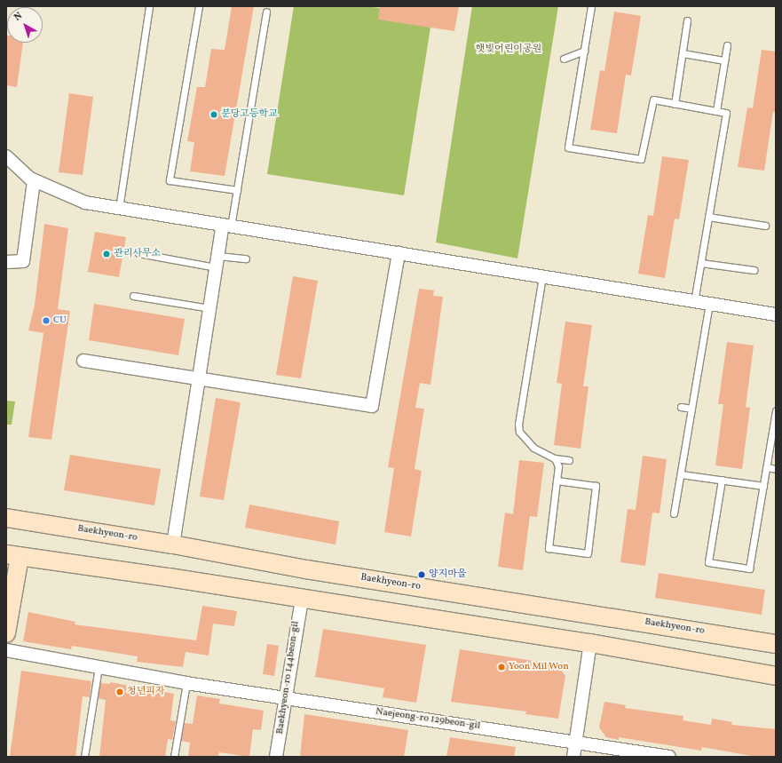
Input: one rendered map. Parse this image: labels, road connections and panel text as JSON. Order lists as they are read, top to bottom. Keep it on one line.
{"streets":{"main road":["Baekhyeon-ro"],"street":["Baekhyeon-ro 144beon-gil","Naejeong-ro 129beon-gil"]},"crossings":[["Baekhyeon-ro 144beon-gil","Naejeong-ro 129beon-gil"]],"parks":["햇빛어린이공원"],"places":["분당고등학교","관리사무소","CU","양지마을","Yoon Mil Won","청년피자"],"north":"top left"}
